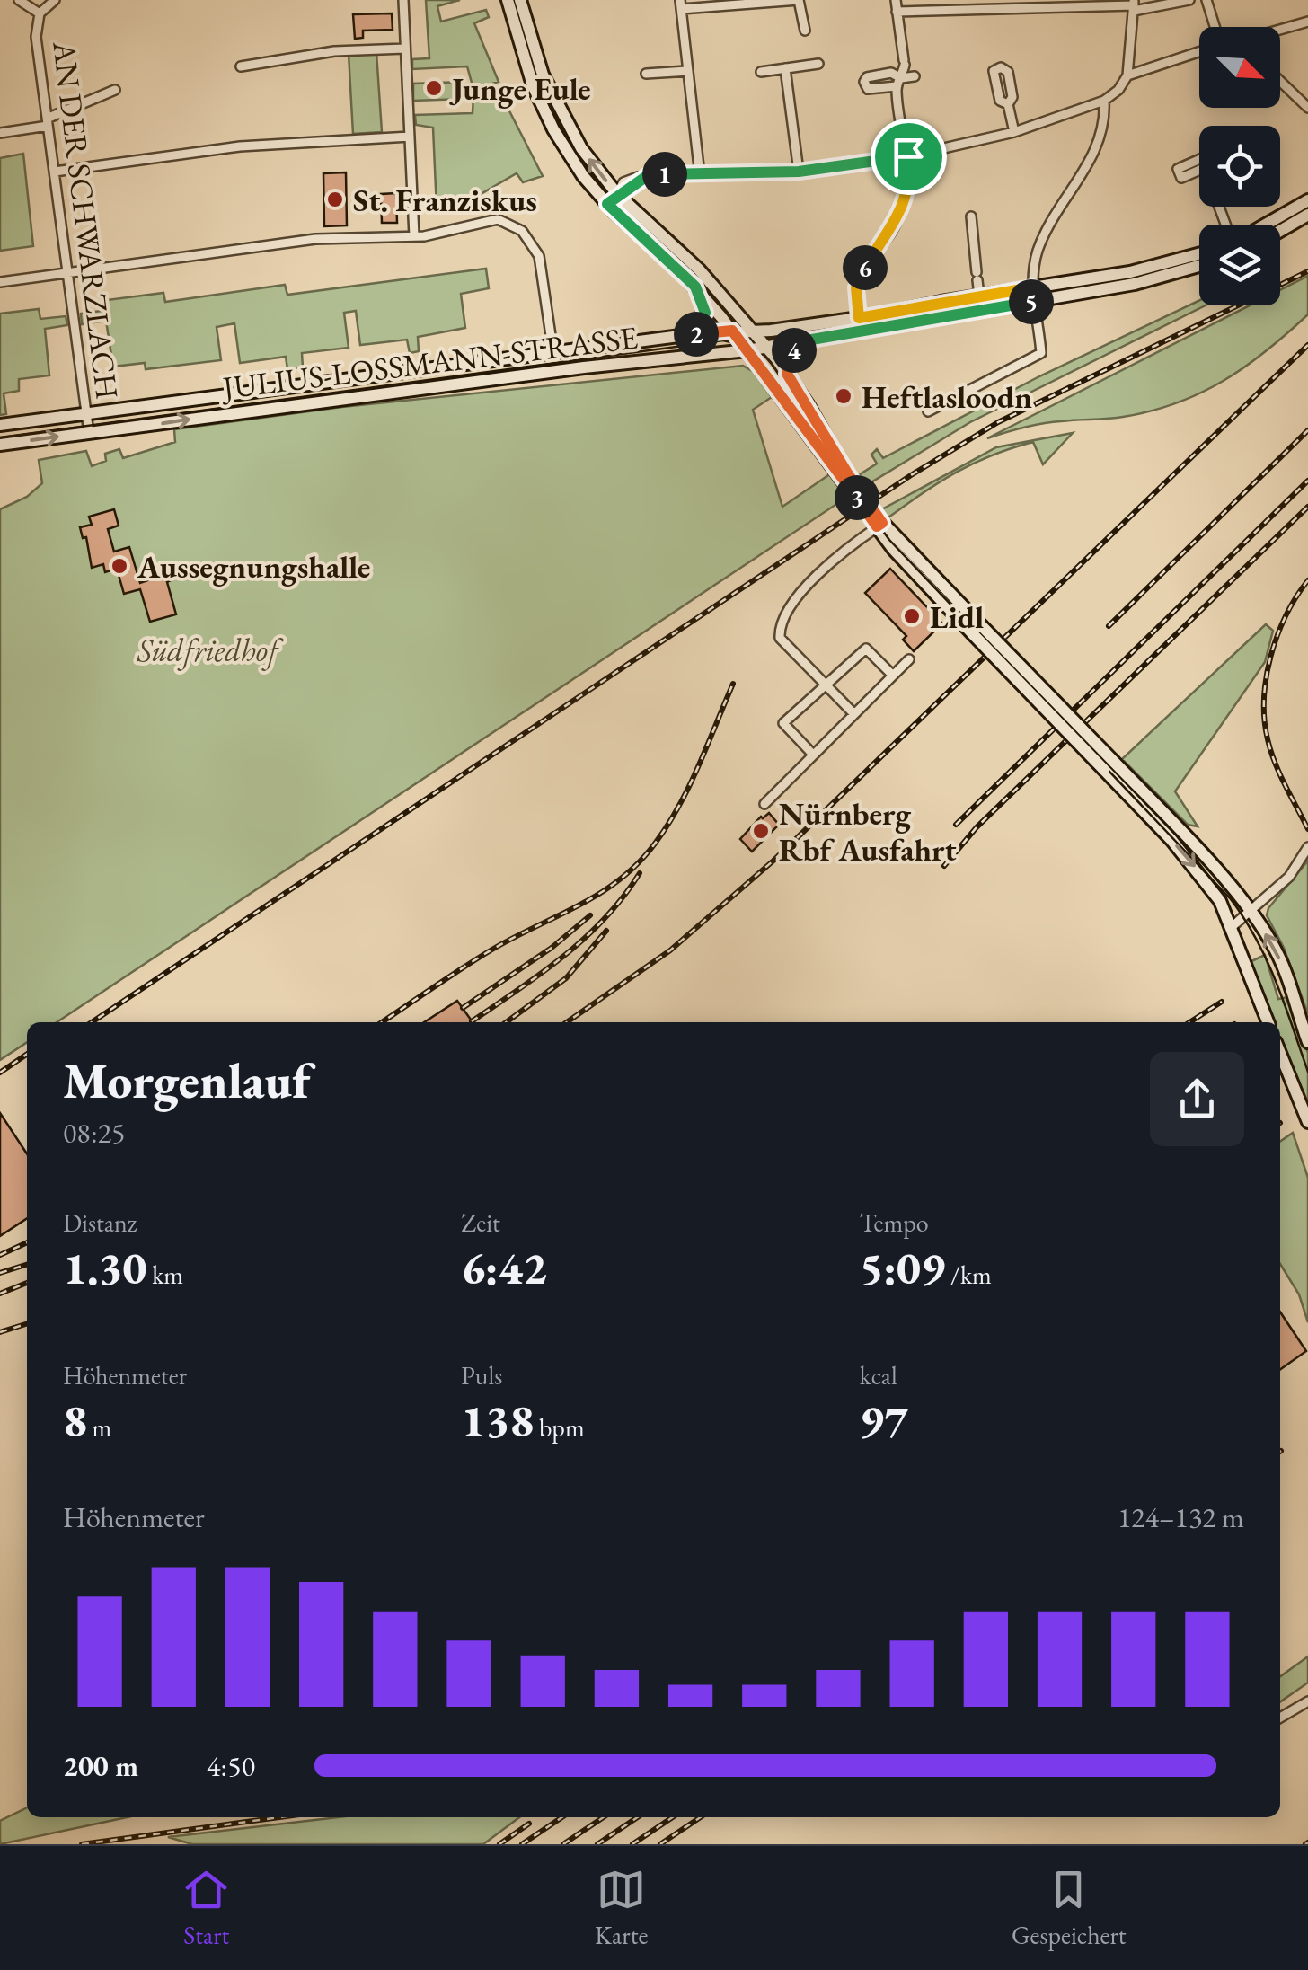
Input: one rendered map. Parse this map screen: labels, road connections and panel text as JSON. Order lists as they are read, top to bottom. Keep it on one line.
{"streets":{"main road":["JULIUS-LOSSMANN-STRASSE"],"street":["AN DER SCHWARZLACH"]},"crossings":[["AN DER SCHWARZLACH","JULIUS-LOSSMANN-STRASSE"]],"parks":["Südfriedhof"],"places":["Junge Eule","St. Franziskus","Heftlasloodn","Aussegnungshalle","Lidl","Nürnberg Rbf Ausfahrt"],"north":"bottom right","page":{"pins":["1","6","5","2","4","3"],"heading":["Morgenlauf","08:25"],"stats":[["Distanz","1.30 km"],["Zeit","6:42"],["Tempo","5:09 /km"],["Höhenmeter","8 m"],["Puls","138 bpm"],["kcal","97"]],"chart":["Höhenmeter","124–132 m"],"list":[{"name":"200 m","note":"4:50"}],"tabs":["Start","Karte","Gespeichert"]}}
